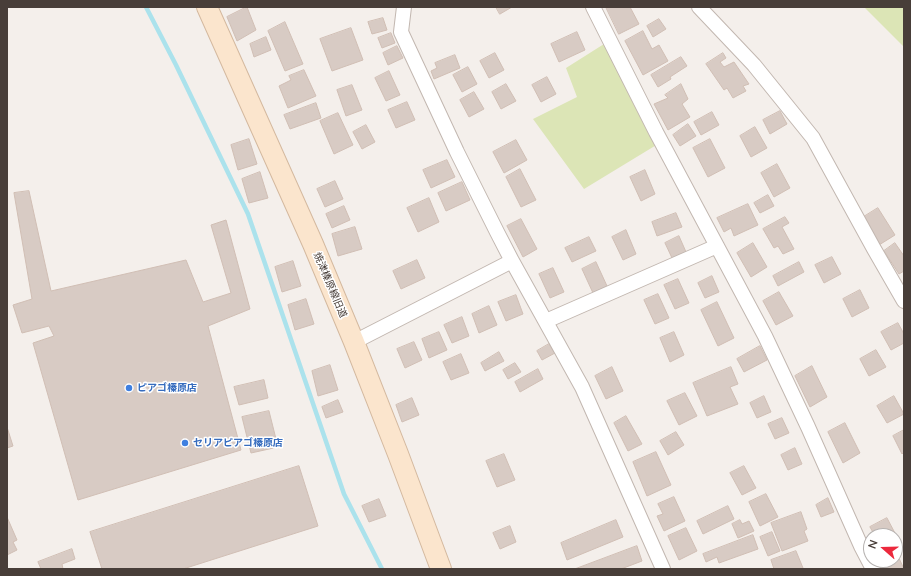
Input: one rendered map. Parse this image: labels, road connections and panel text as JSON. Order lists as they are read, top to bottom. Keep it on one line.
{"streets":{"street":["焼津榛原線旧道"]},"places":["ピアゴ榛原店","セリアピアゴ榛原店"],"north":"left"}
